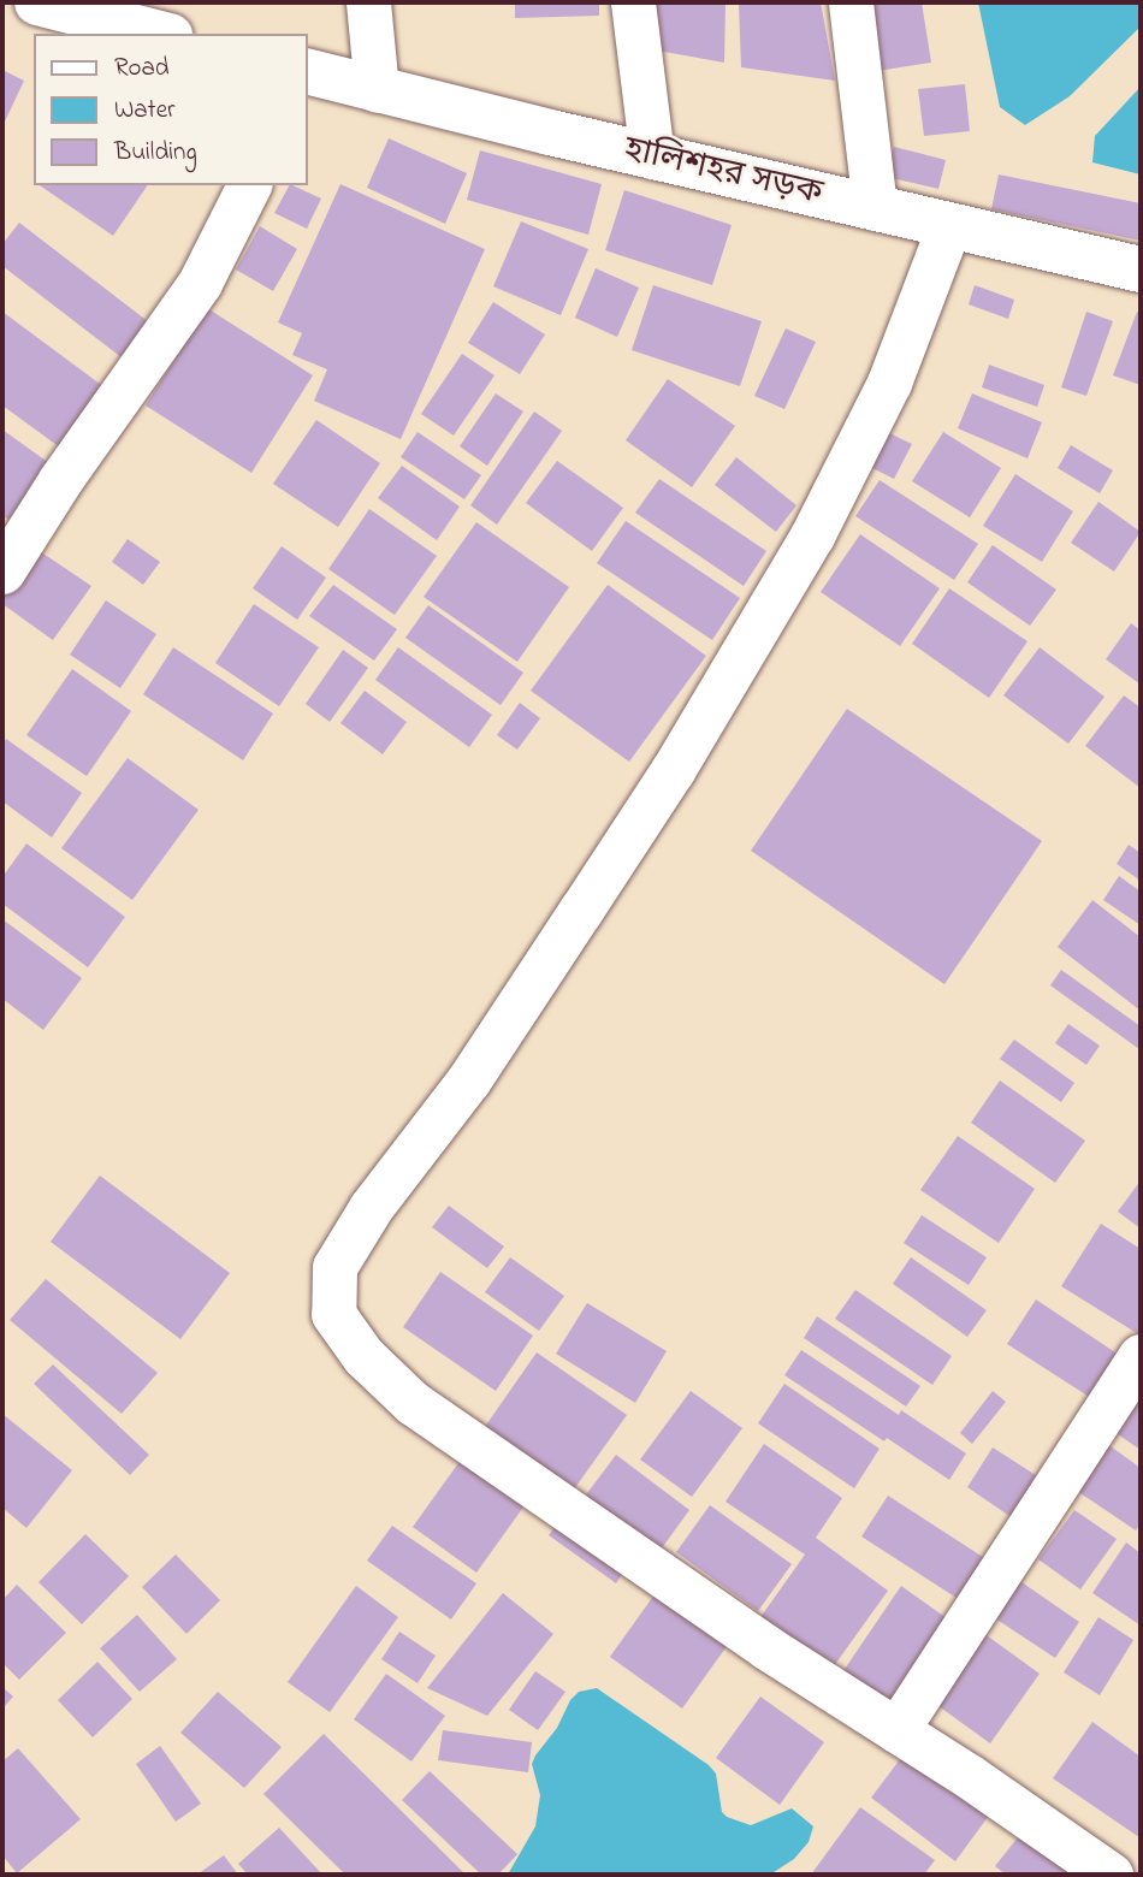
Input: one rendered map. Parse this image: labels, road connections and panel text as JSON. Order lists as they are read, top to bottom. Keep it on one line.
{"streets":{"street":["হালিশহর সড়ক"]},"legend":["Road","Water","Building"]}
